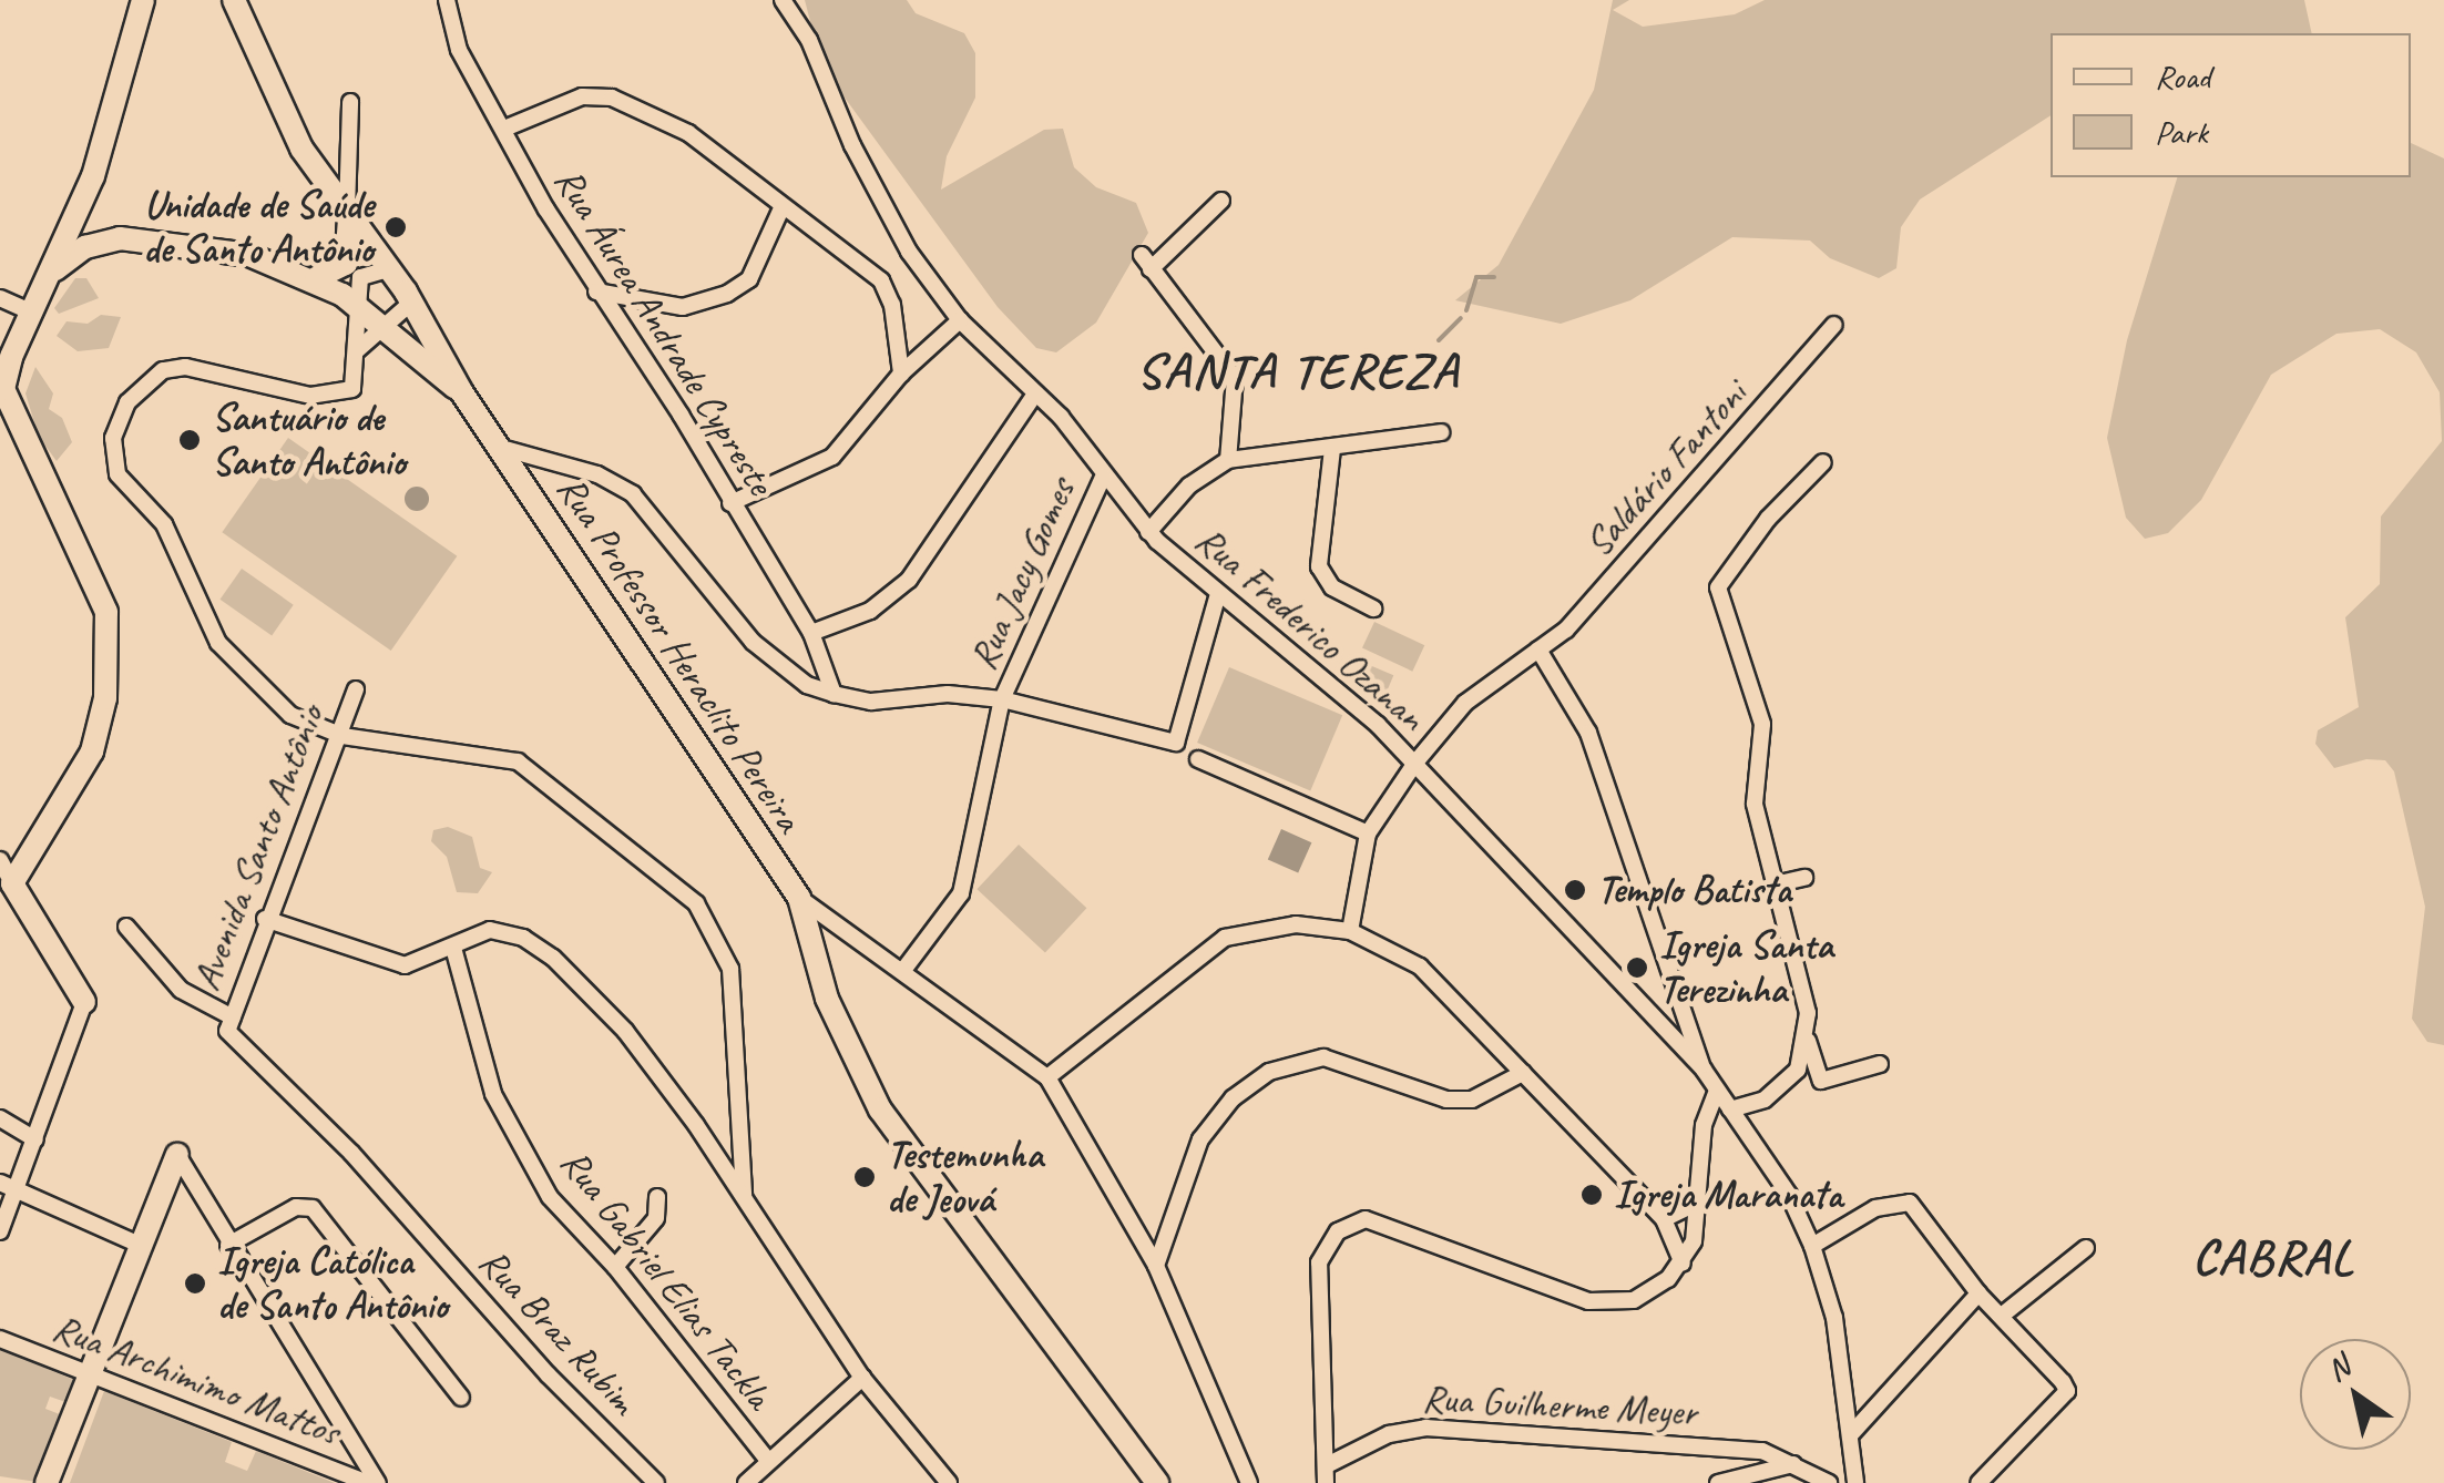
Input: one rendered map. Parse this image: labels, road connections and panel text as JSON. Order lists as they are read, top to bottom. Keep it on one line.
{"streets":{"main road":["Rua Professor Heraclito Pereira"],"street":["Rua Áurea Andrade Cypreste","Saldário Fantoni","Rua Jacy Gomes","Rua Frederico Ozanan","Avenida Santo Antônio","Rua Gabriel Elias Tackla","Rua Braz Rubim","Rua Archimimo Mattos","Rua Guilherme Meyer"]},"crossings":[["Rua Áurea Andrade Cypreste","Rua Jacy Gomes"],["Saldário Fantoni","Rua Frederico Ozanan"],["Rua Jacy Gomes","Rua Frederico Ozanan"],["Rua Jacy Gomes","Rua Professor Heraclito Pereira"],["Avenida Santo Antônio","Rua Braz Rubim"]],"districts":["SANTA TEREZA","CABRAL"],"places":["Unidade de Saúde de Santo Antônio","Santuário de Santo Antônio","Templo Batista","Igreja Santa Terezinha","Testemunha de Jeová","Igreja Maranata","Igreja Católica de Santo Antônio"],"legend":["Road","Park"],"north":"top left"}
